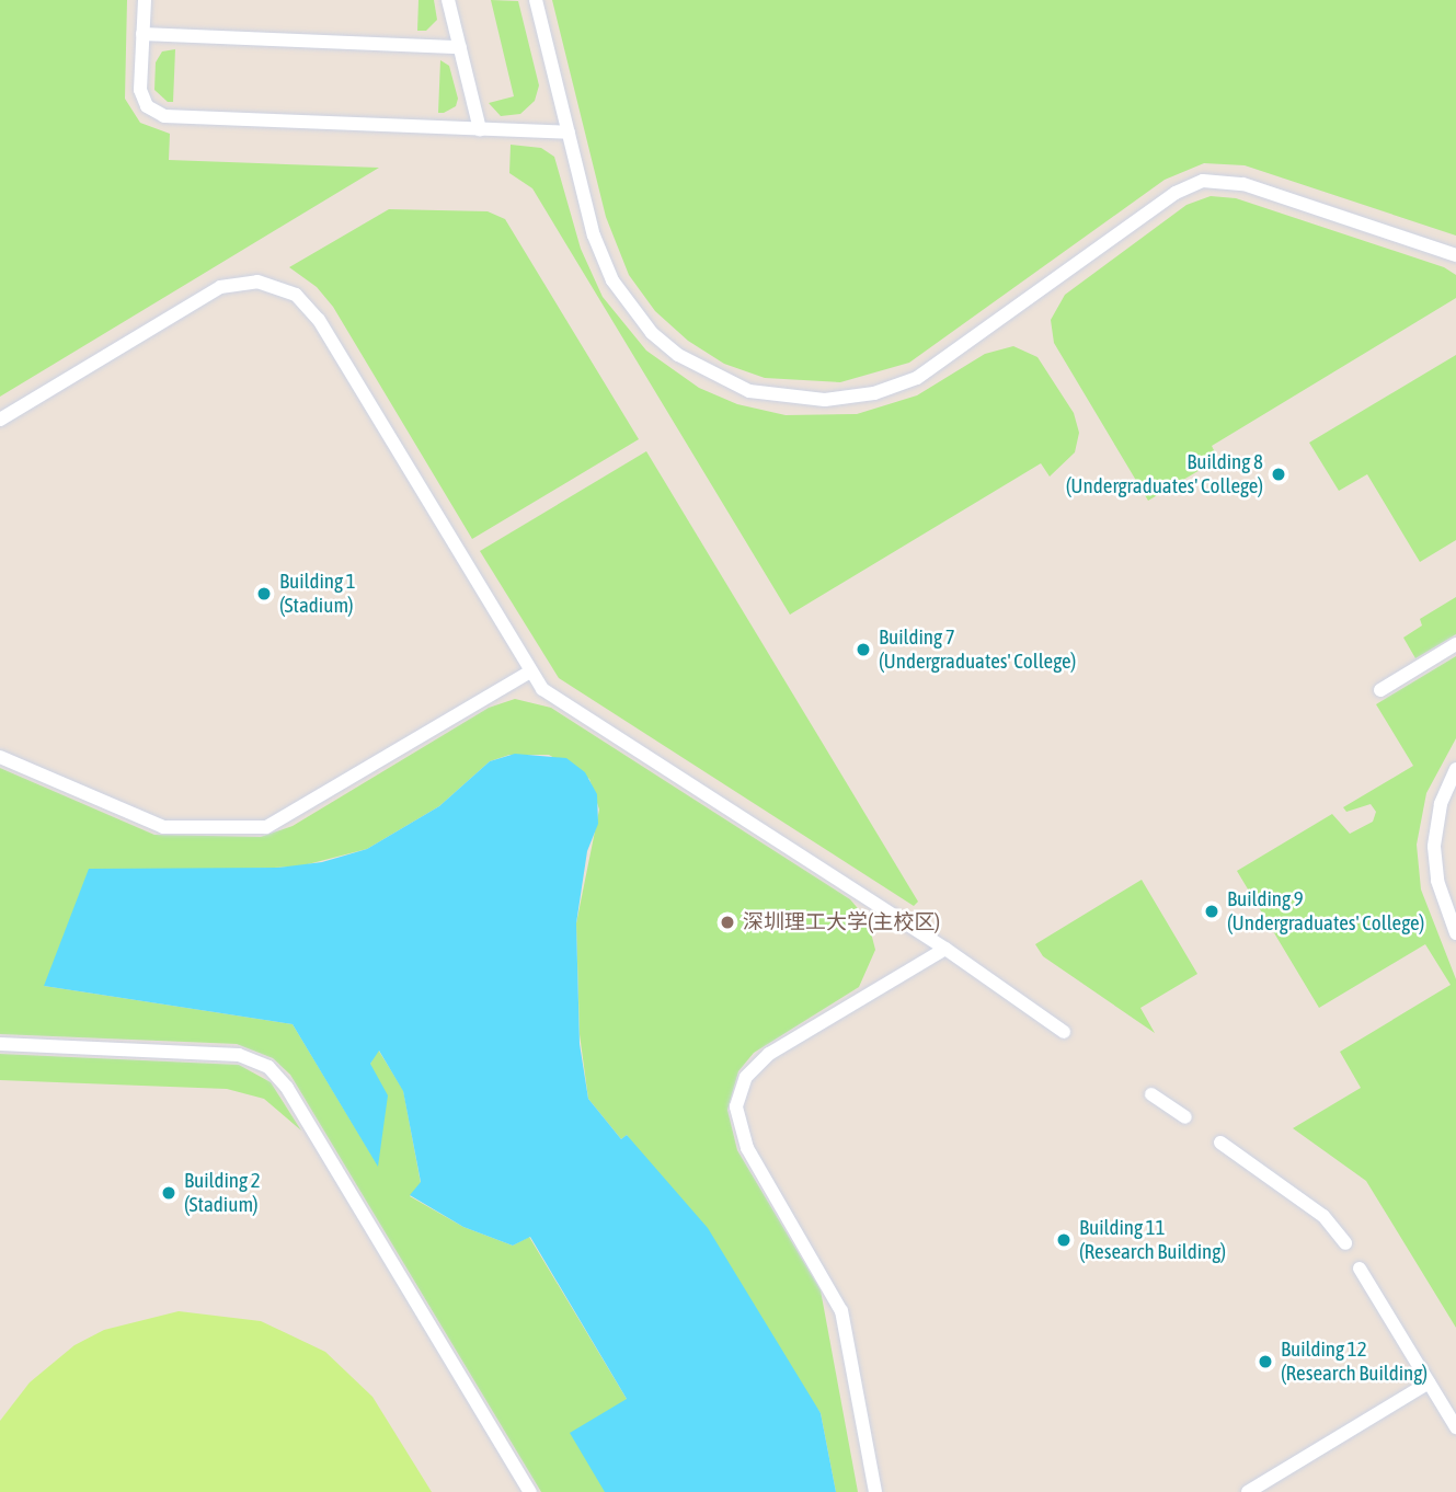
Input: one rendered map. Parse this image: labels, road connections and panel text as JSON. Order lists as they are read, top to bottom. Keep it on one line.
{"places":["Building 8 (Undergraduates' College)","Building 1 (Stadium)","Building 7 (Undergraduates' College)","Building 9 (Undergraduates' College)","深圳理工大学(主校区)","Building 2 (Stadium)","Building 11 (Research Building)","Building 12 (Research Building)"]}
